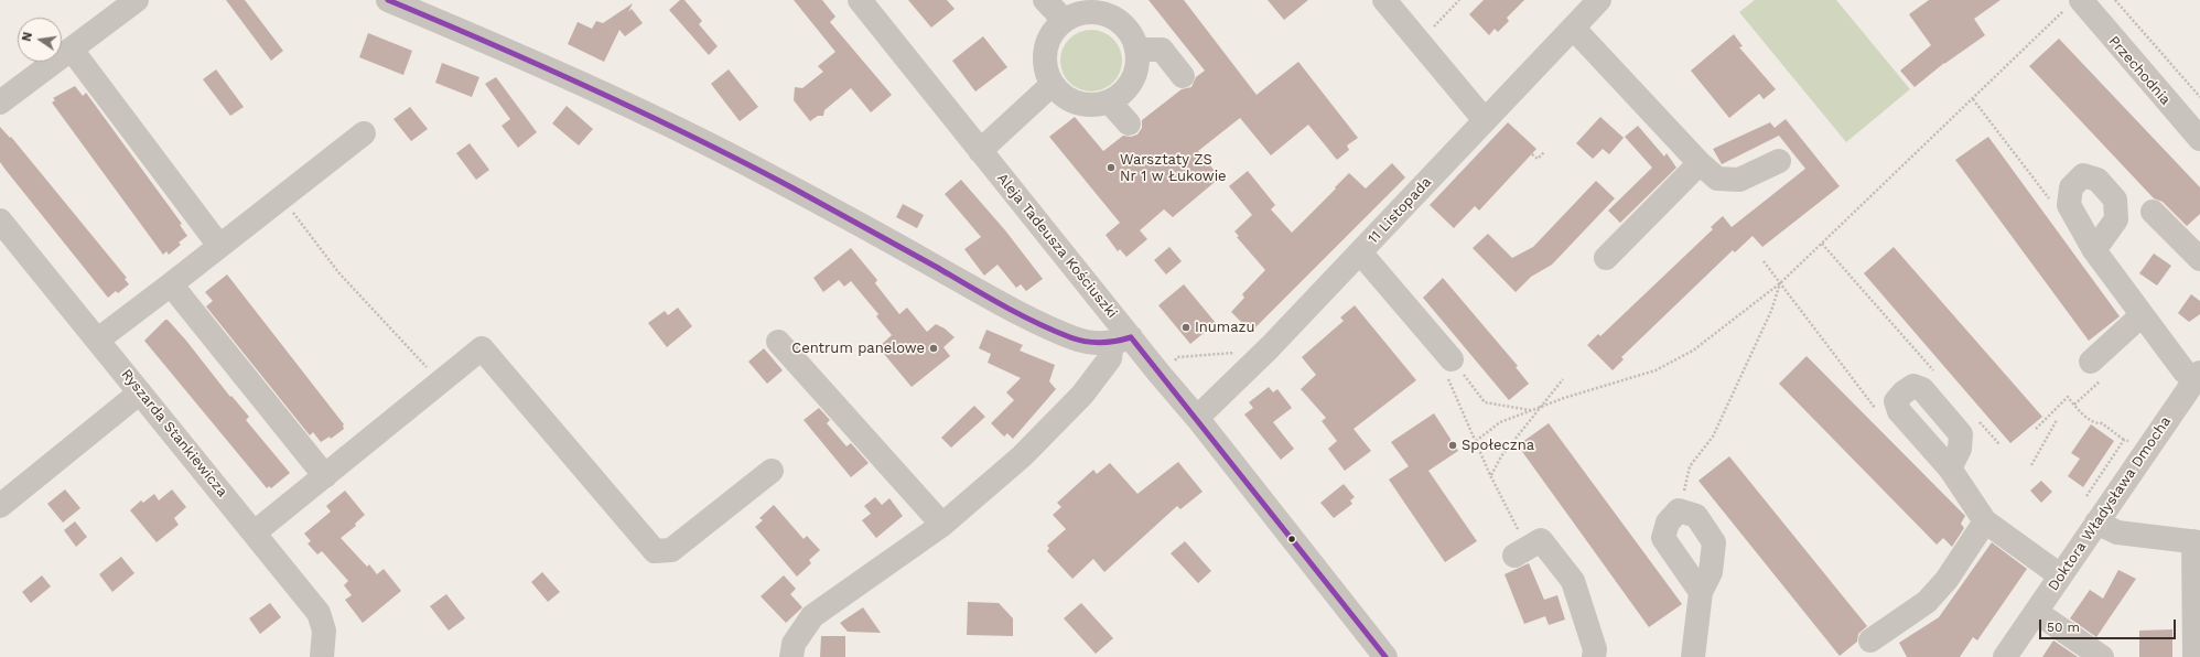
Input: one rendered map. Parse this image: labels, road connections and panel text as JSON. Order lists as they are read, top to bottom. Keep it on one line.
{"streets":{"street":["Przechodnia","11 Listopada","Aleja Tadeusza Kościuszki","Ryszarda Stankiewicza","Doktora Władysława Dmocha"]},"crossings":[["11 Listopada","Aleja Tadeusza Kościuszki"]],"places":["Warsztaty ZS Nr 1 w Łukowie","Inumazu","Centrum panelowe","Społeczna"],"scale_bar":"50 m","north":"left"}
